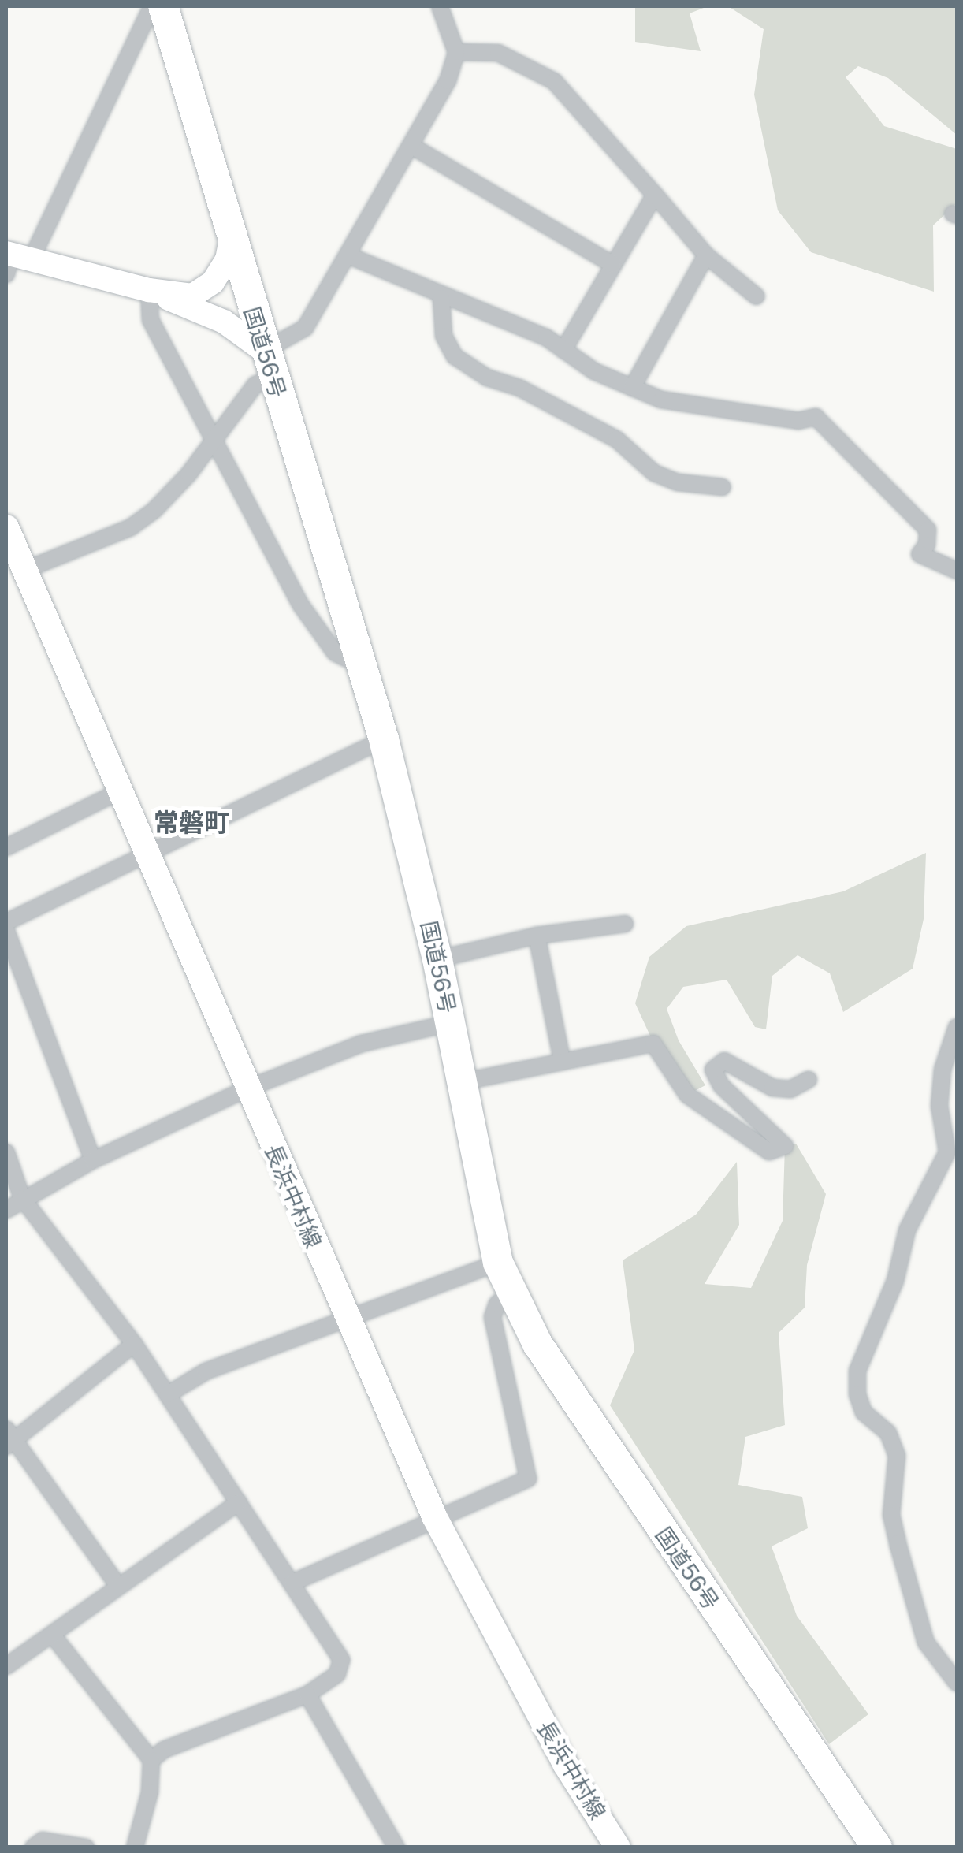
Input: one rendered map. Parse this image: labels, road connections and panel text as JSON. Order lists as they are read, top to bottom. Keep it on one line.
{"streets":{"highway":["国道56号"],"main road":["長浜中村線"]},"districts":["常磐町"]}
